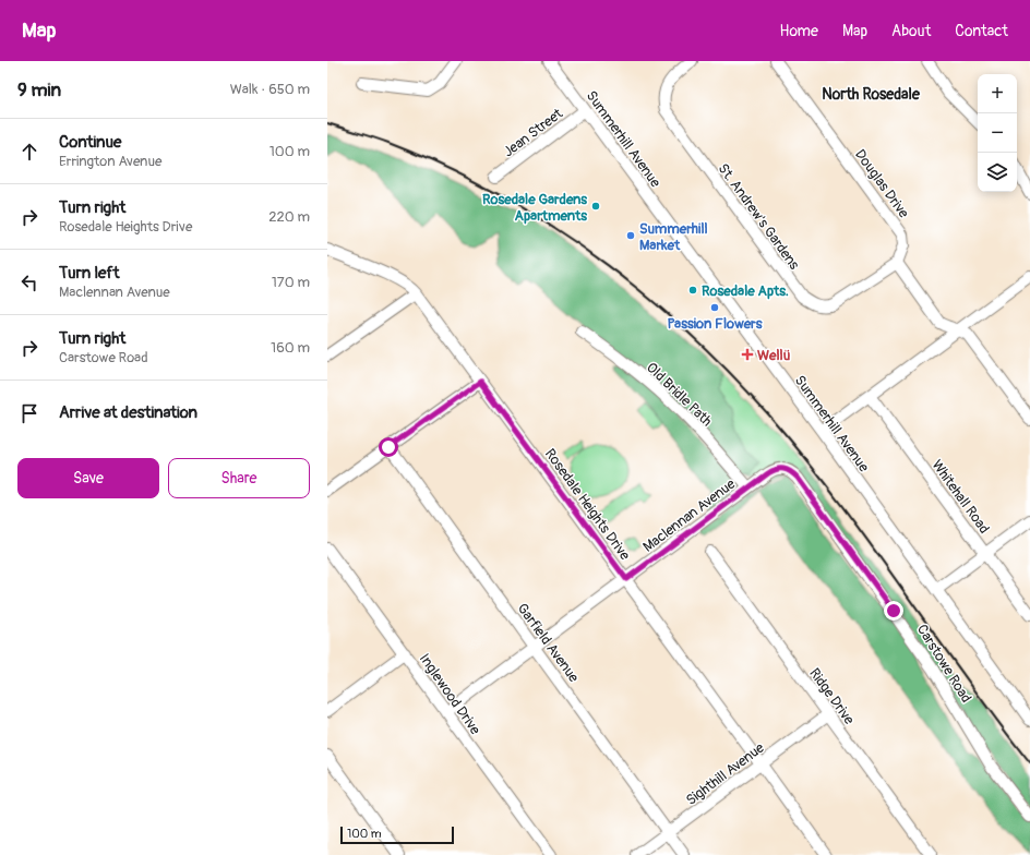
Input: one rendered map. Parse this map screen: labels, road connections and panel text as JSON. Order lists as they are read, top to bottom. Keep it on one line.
{"streets":{"street":["Jean Street","Summerhill Avenue","Douglas Drive","St. Andrew's Gardens","Old Bridle Path","Whitehall Road","Rosedale Heights Drive","Maclennan Avenue","Garfield Avenue","Carstowe Road","Inglewood Drive","Ridge Drive","Sighthill Avenue"]},"crossings":[["Jean Street","Summerhill Avenue"],["Douglas Drive","St. Andrew's Gardens"],["Old Bridle Path","Maclennan Avenue"],["Rosedale Heights Drive","Maclennan Avenue"],["Rosedale Heights Drive","Sighthill Avenue"],["Maclennan Avenue","Garfield Avenue"],["Maclennan Avenue","Carstowe Road"],["Maclennan Avenue","Inglewood Drive"],["Garfield Avenue","Sighthill Avenue"],["Ridge Drive","Sighthill Avenue"]],"districts":["North Rosedale"],"places":{"other":["Rosedale Gardens Apartments","Summerhill Market","Rosedale Apts.","Passion Flowers"],"health":["Wellü"]},"scale_bar":"100 m","page":{"header":"Map","nav":["Home","Map","About","Contact"],"heading":["9 min","Walk · 650 m"],"map_buttons":["+","−"],"list":[["Continue","Errington Avenue","100 m"],["Turn right","Rosedale Heights Drive","220 m"],["Turn left","Maclennan Avenue","170 m"],["Turn right","Carstowe Road","160 m"],"Arrive at destination"],"buttons":["Save","Share"],"scale":"100 m"}}
